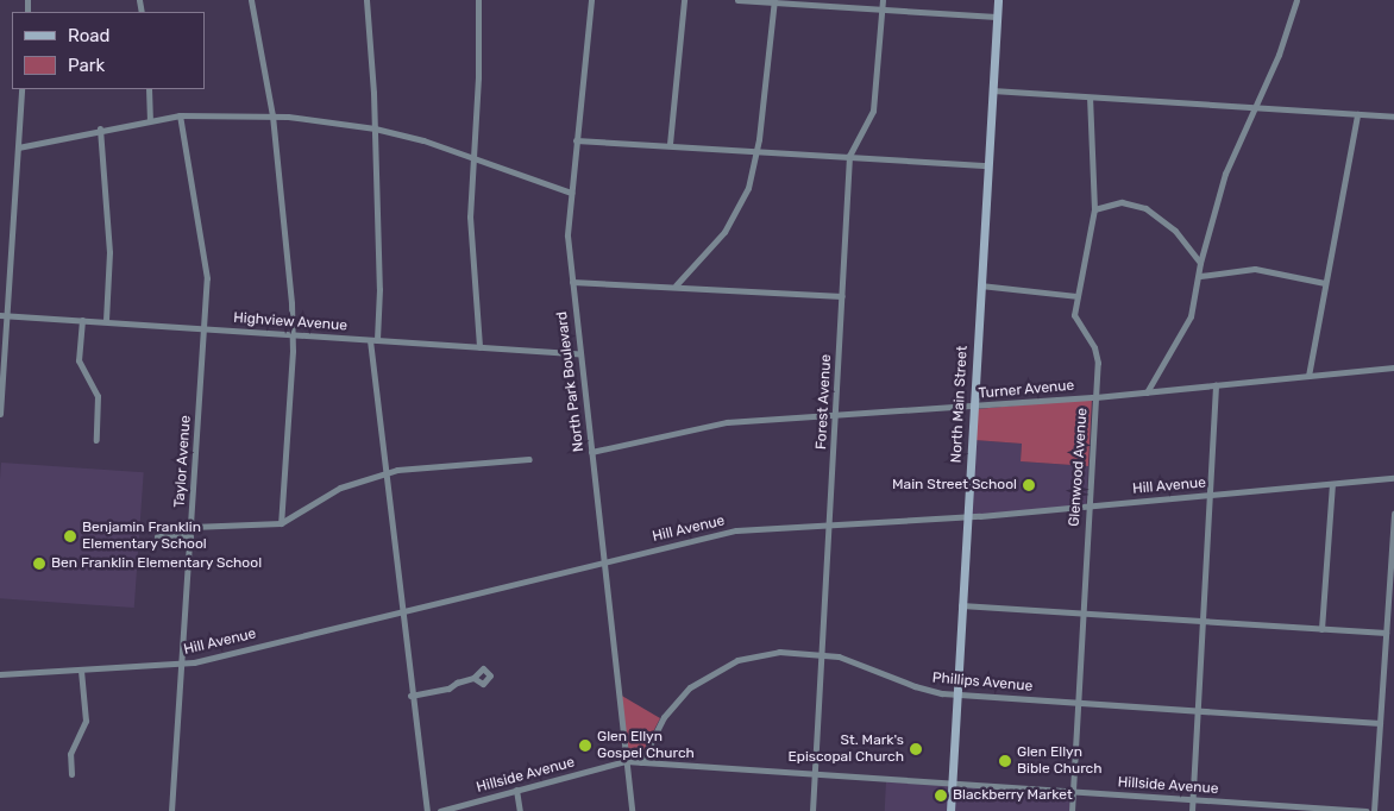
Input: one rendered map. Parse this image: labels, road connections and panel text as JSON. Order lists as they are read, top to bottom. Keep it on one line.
{"streets":{"street":["Highview Avenue","North Park Boulevard","Turner Avenue","Forest Avenue","North Main Street","Taylor Avenue","Glenwood Avenue","Hill Avenue","Phillips Avenue","Hillside Avenue"]},"crossings":[["Highview Avenue","North Park Boulevard"],["Highview Avenue","Taylor Avenue"],["North Park Boulevard","Turner Avenue"],["North Park Boulevard","Hill Avenue"],["North Park Boulevard","Hillside Avenue"],["Turner Avenue","Forest Avenue"],["Turner Avenue","North Main Street"],["Turner Avenue","Glenwood Avenue"],["Forest Avenue","Hill Avenue"],["Forest Avenue","Phillips Avenue"],["Forest Avenue","Hillside Avenue"],["North Main Street","Hill Avenue"],["North Main Street","Phillips Avenue"],["North Main Street","Hillside Avenue"],["Taylor Avenue","Hill Avenue"],["Glenwood Avenue","Hill Avenue"],["Glenwood Avenue","Phillips Avenue"],["Glenwood Avenue","Hillside Avenue"],["Phillips Avenue","Hillside Avenue"]],"places":["Main Street School","Benjamin Franklin Elementary School","Ben Franklin Elementary School","Glen Ellyn Gospel Church","St. Mark's Episcopal Church","Glen Ellyn Bible Church","Blackberry Market"],"legend":["Road","Park"]}
